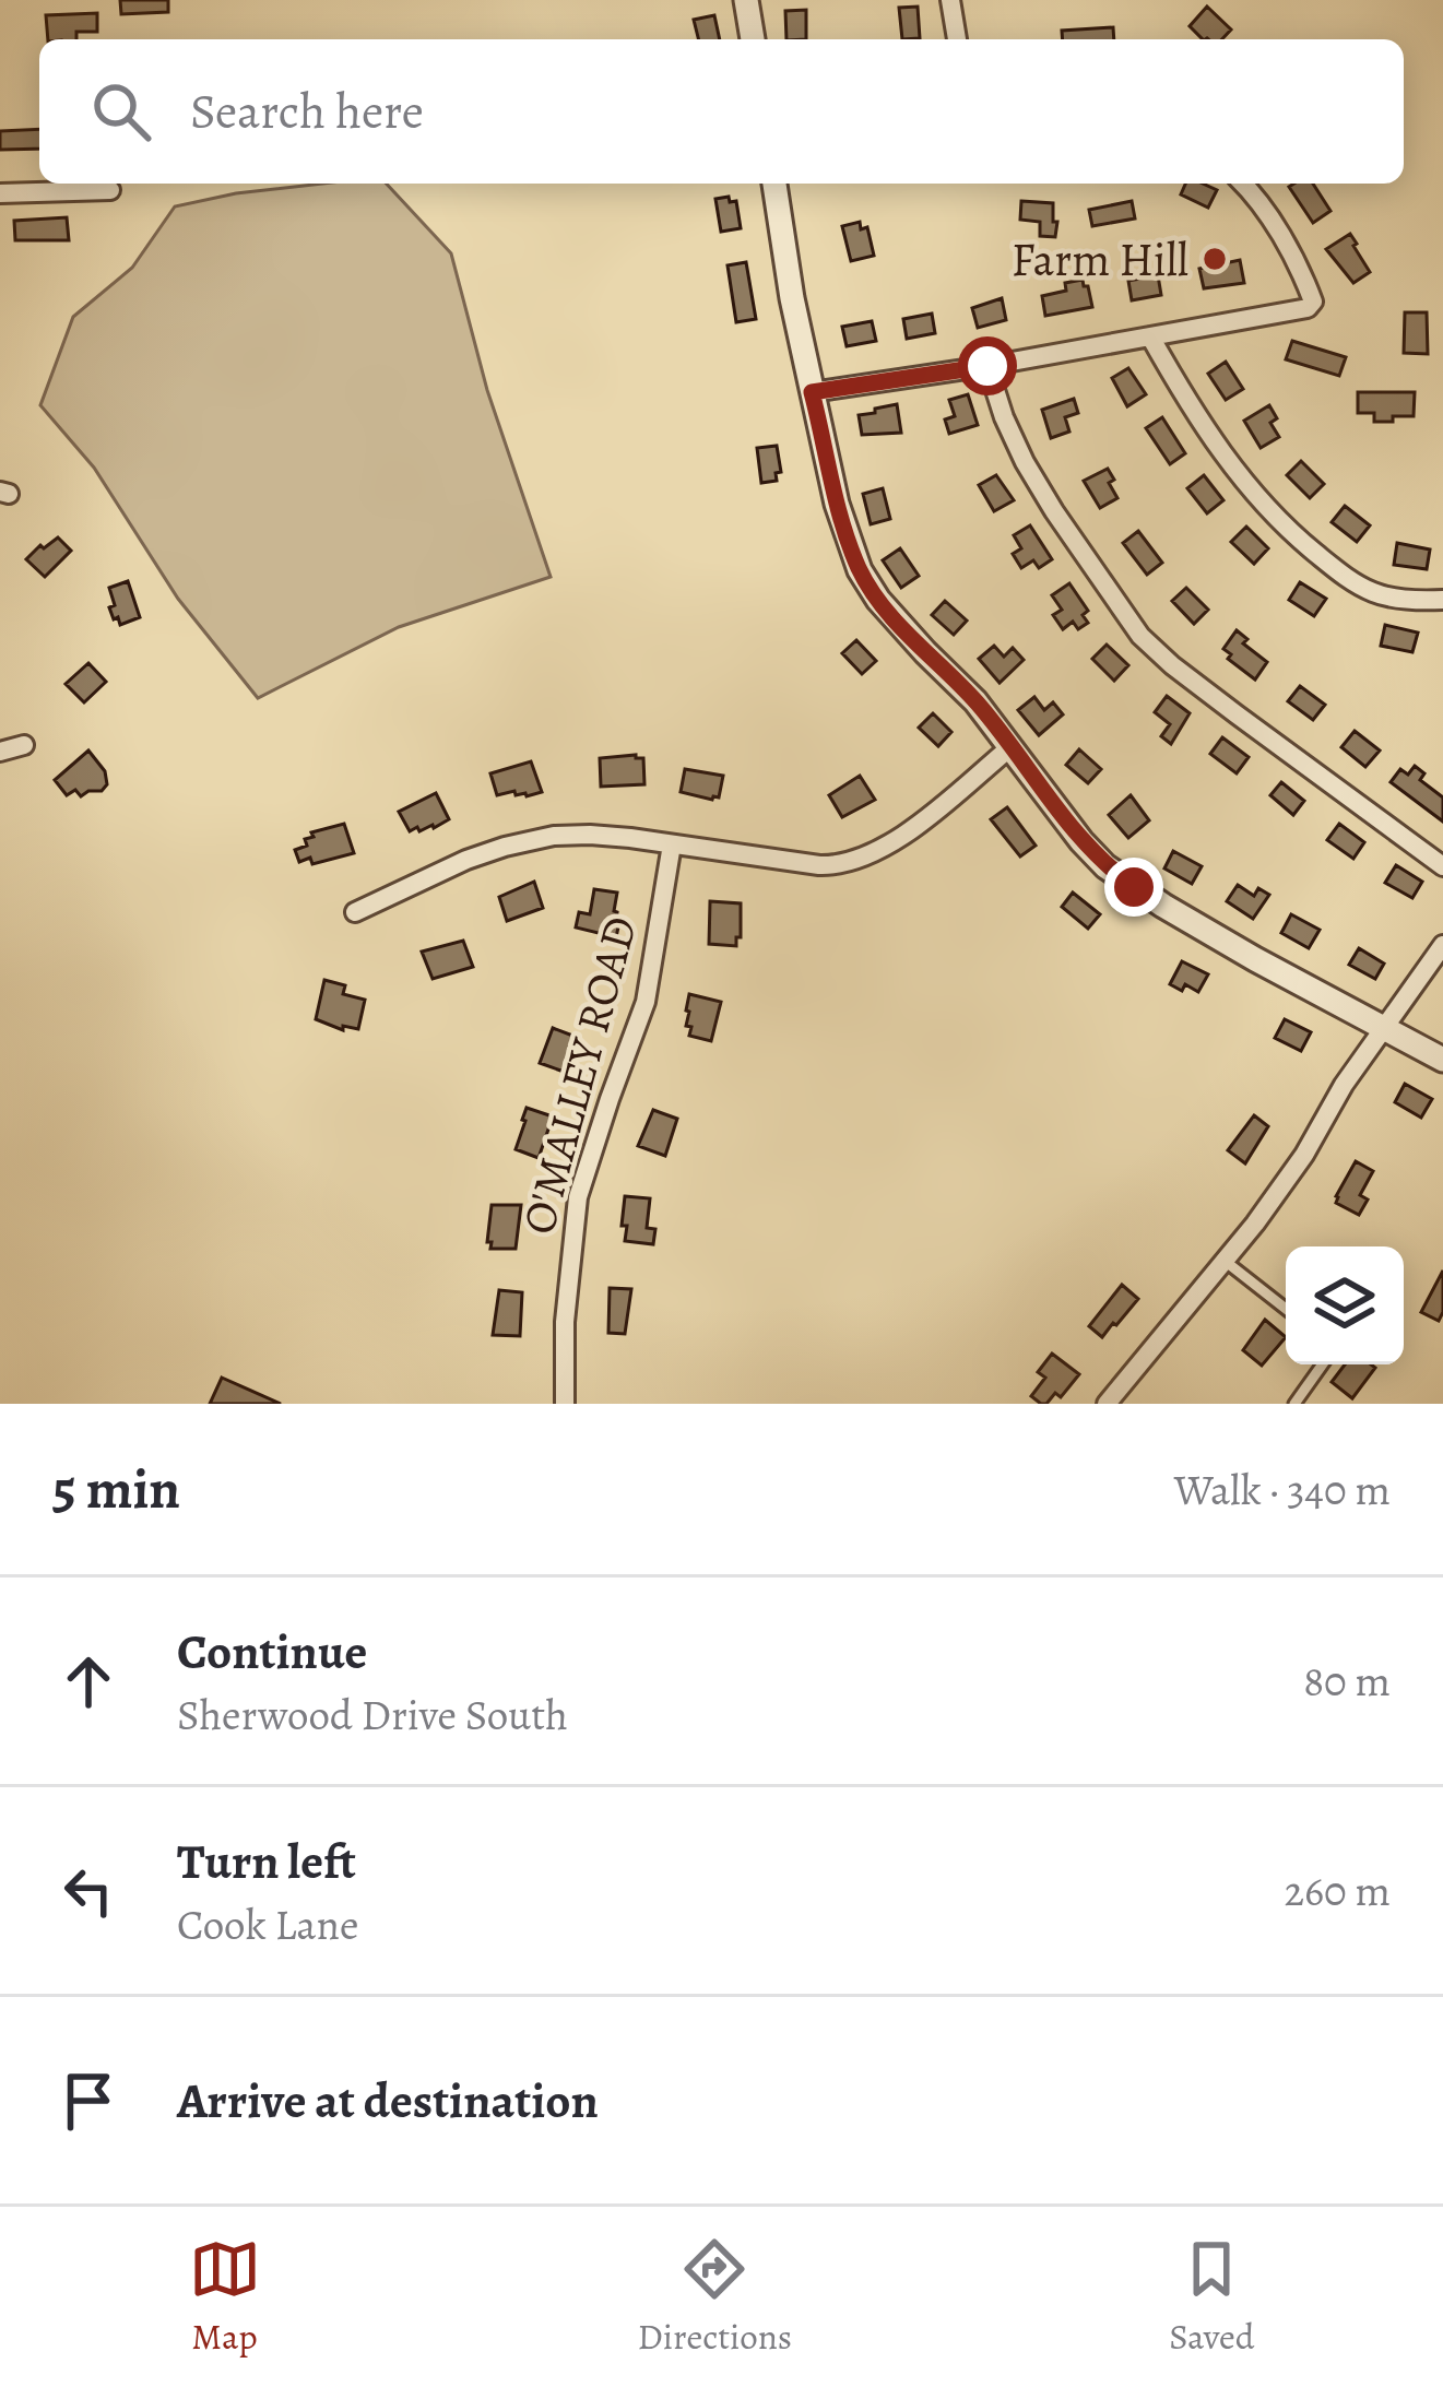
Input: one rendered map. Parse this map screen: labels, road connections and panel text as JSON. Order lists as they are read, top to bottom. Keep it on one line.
{"streets":{"street":["O'MALLEY ROAD"]},"places":["Farm Hill"],"page":{"search":"Search here","heading":["5 min","Walk · 340 m"],"list":[["Continue","Sherwood Drive South","80 m"],["Turn left","Cook Lane","260 m"],"Arrive at destination"],"nav":["Map","Directions","Saved"]}}
